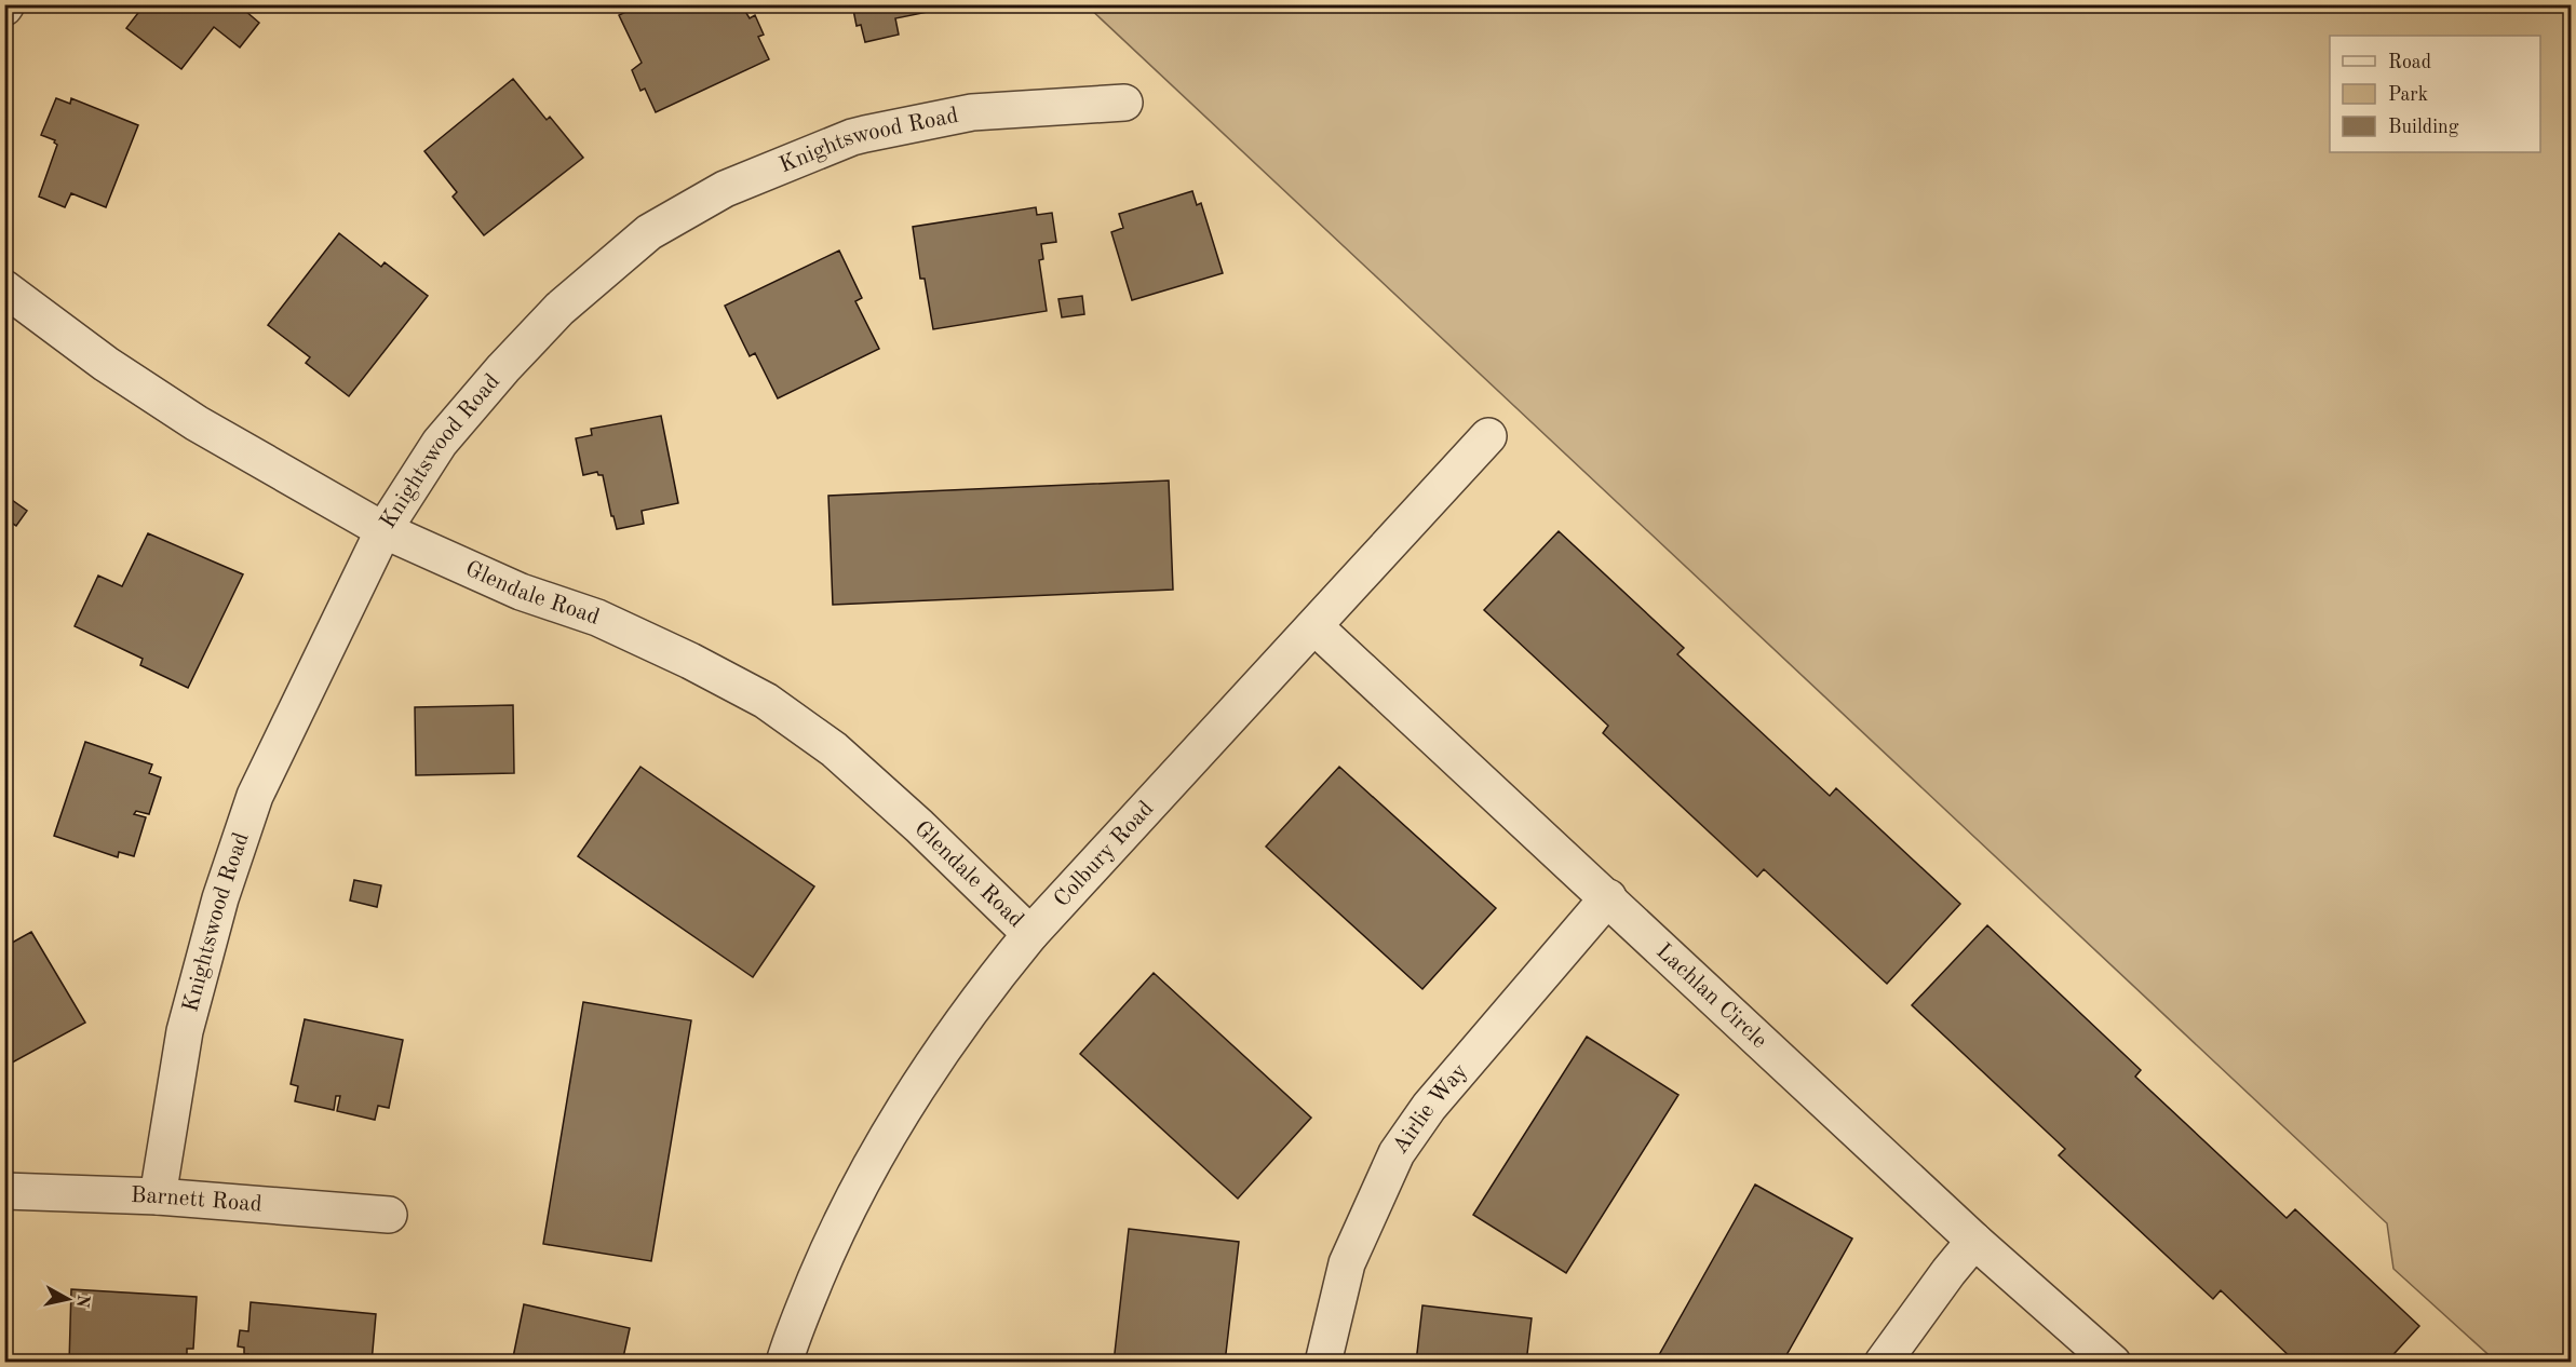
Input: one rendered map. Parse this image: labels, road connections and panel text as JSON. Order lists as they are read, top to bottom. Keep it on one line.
{"streets":{"street":["Knightswood Road","Glendale Road","Colbury Road","Lachlan Circle","Airlie Way","Barnett Road"]},"crossings":[["Knightswood Road","Glendale Road"],["Knightswood Road","Barnett Road"],["Glendale Road","Colbury Road"],["Colbury Road","Lachlan Circle"],["Lachlan Circle","Airlie Way"]],"legend":["Road","Park","Building"],"north":"right"}
